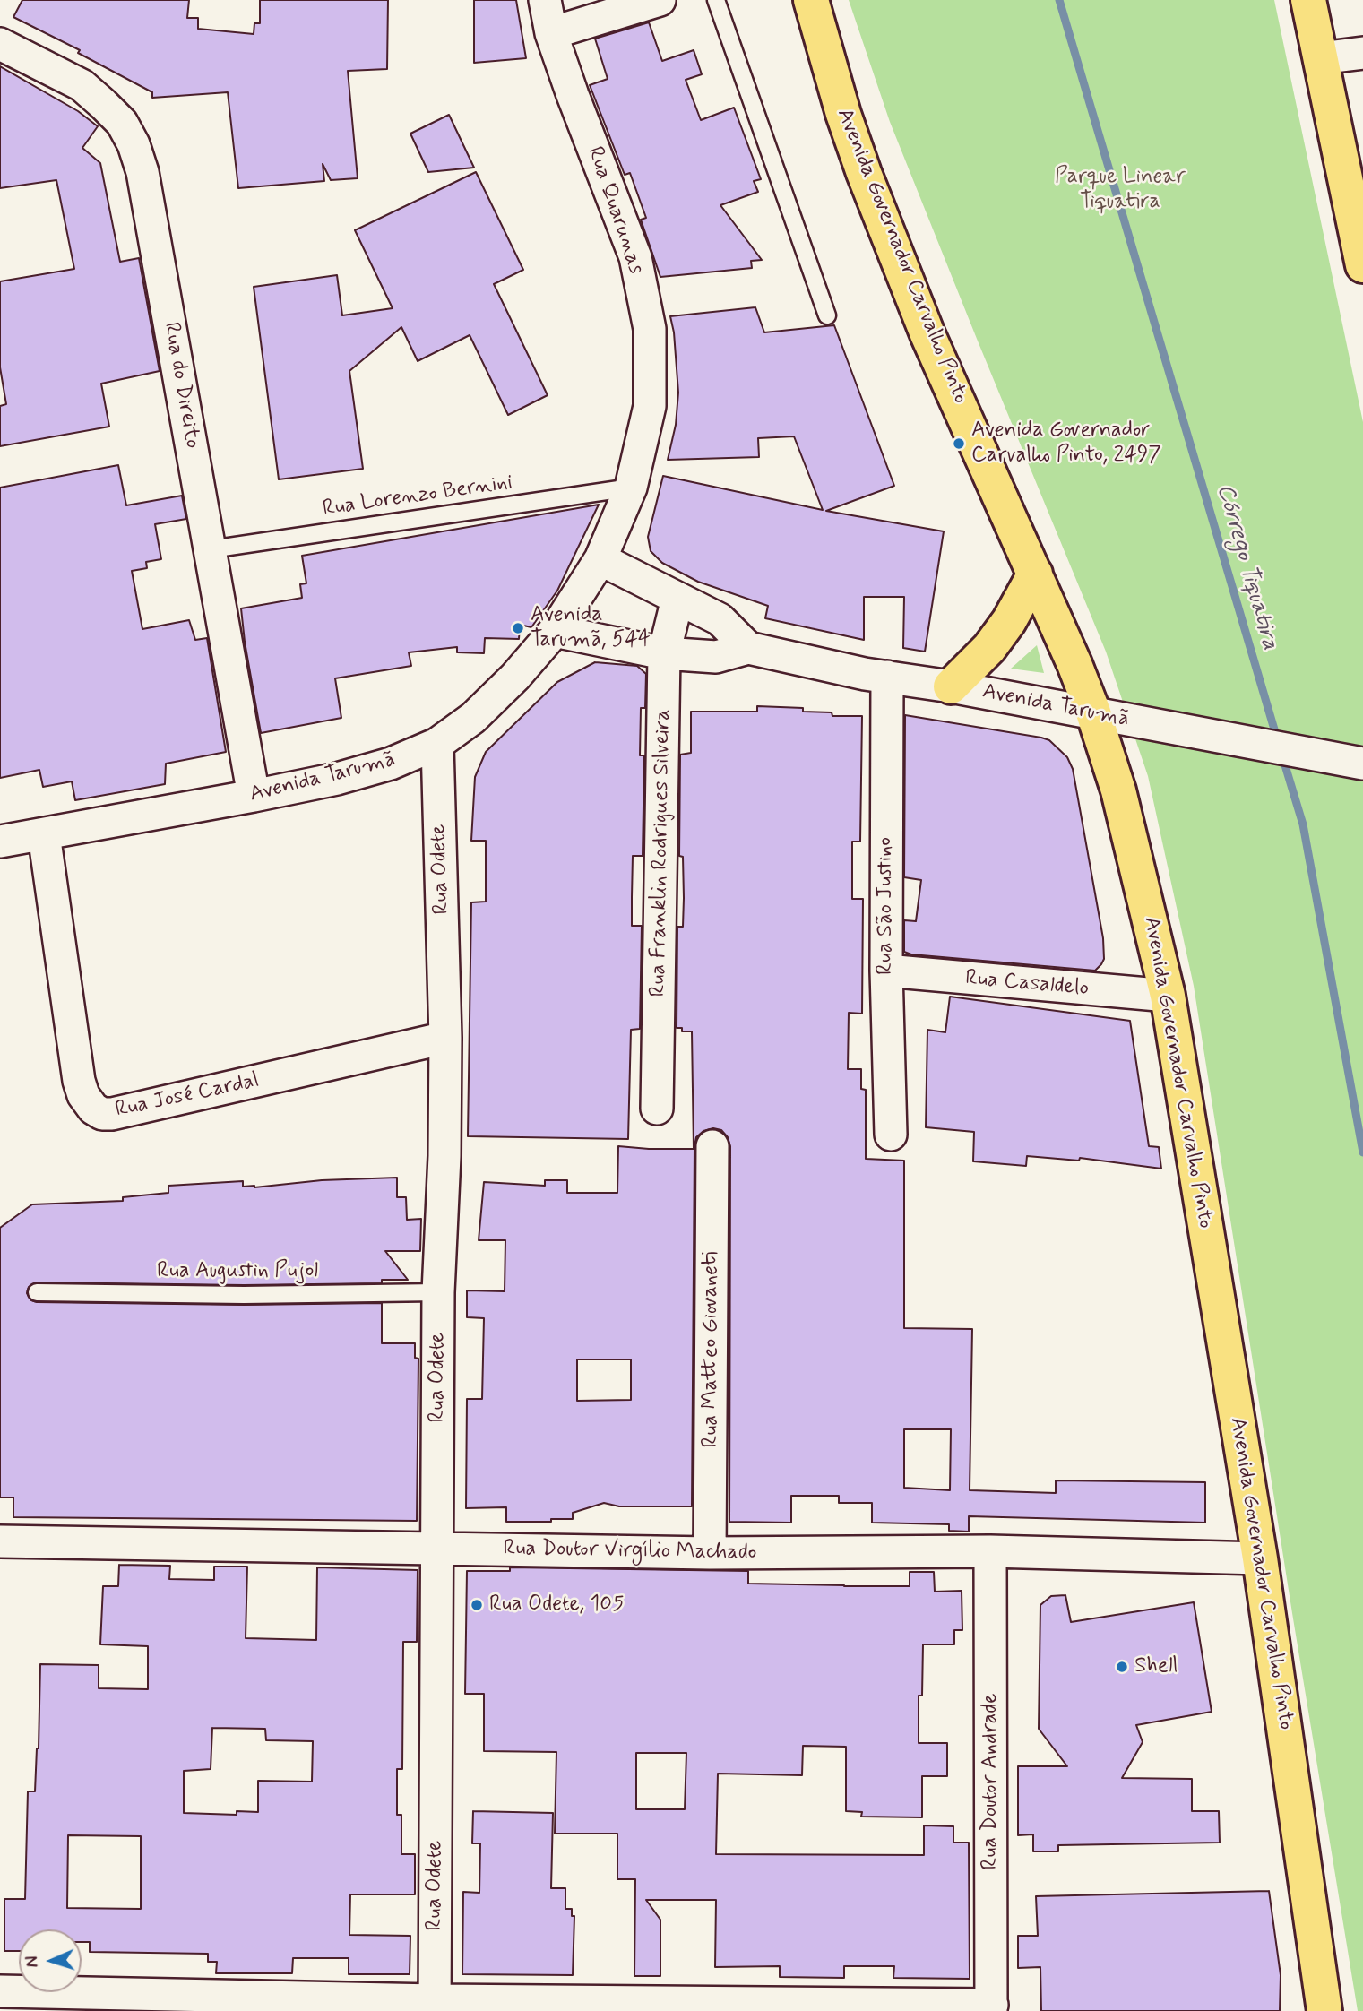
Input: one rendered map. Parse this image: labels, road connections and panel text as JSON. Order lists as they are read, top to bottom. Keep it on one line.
{"streets":{"main road":["Avenida Governador Carvalho Pinto"],"street":["Rua Quarunas","Rua do Direito","Avenida Tarumã","Rua Franklin Rodrigues Silveira","Rua Odete","Rua São Justino","Rua Casaldelo","Rua José Cardal","Rua Matteo Giovaneti","Rua Doutor Virgílio Machado","Rua Doutor Andrade"],"lane":["Rua Lorenzo Bernini","Rua Augustin Pujol"]},"crossings":[["Rua Quarunas","Rua Lorenzo Bernini"],["Rua Quarunas","Avenida Tarumã"],["Avenida Governador Carvalho Pinto","Avenida Tarumã"],["Avenida Governador Carvalho Pinto","Rua Casaldelo"],["Avenida Governador Carvalho Pinto","Rua Doutor Virgílio Machado"],["Rua do Direito","Rua Lorenzo Bernini"],["Rua do Direito","Avenida Tarumã"],["Avenida Tarumã","Rua Franklin Rodrigues Silveira"],["Avenida Tarumã","Rua Odete"],["Avenida Tarumã","Rua São Justino"],["Avenida Tarumã","Rua José Cardal"],["Rua Odete","Rua José Cardal"],["Rua Odete","Rua Augustin Pujol"],["Rua Odete","Rua Doutor Virgílio Machado"],["Rua São Justino","Rua Casaldelo"],["Rua Matteo Giovaneti","Rua Doutor Virgílio Machado"],["Rua Doutor Virgílio Machado","Rua Doutor Andrade"]],"water":["Córrego Tiquatira"],"parks":["Parque Linear Tiquatira"],"places":["Avenida Governador Carvalho Pinto, 2497","Avenida Tarumã, 544","Rua Odete, 105","Shell"],"north":"left"}
